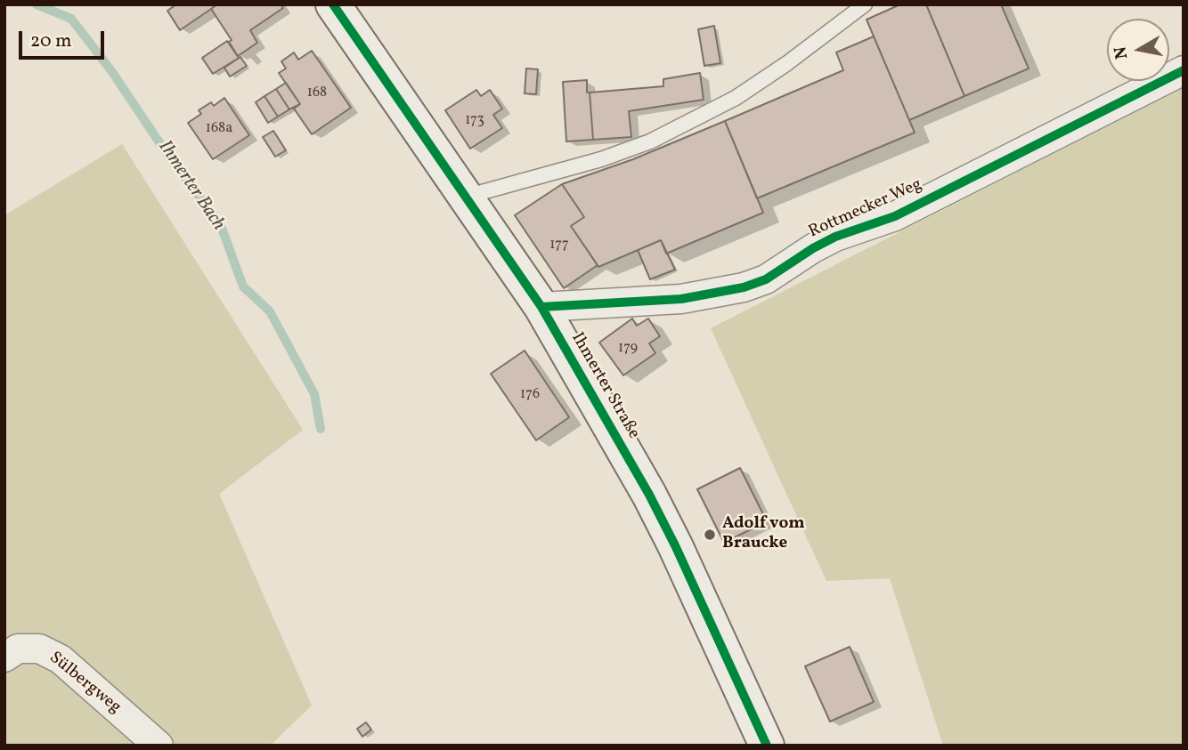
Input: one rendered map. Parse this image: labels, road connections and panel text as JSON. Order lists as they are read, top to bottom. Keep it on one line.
{"streets":{"main road":["Ihmerter Straße"],"street":["Rottmecker Weg","Sülbergweg"]},"crossings":[["Rottmecker Weg","Ihmerter Straße"]],"water":["Ihmerter Bach"],"places":["Adolf vom Braucke"],"house_numbers":["168","173","168a","177","179","176"],"scale_bar":"20 m","north":"left"}
